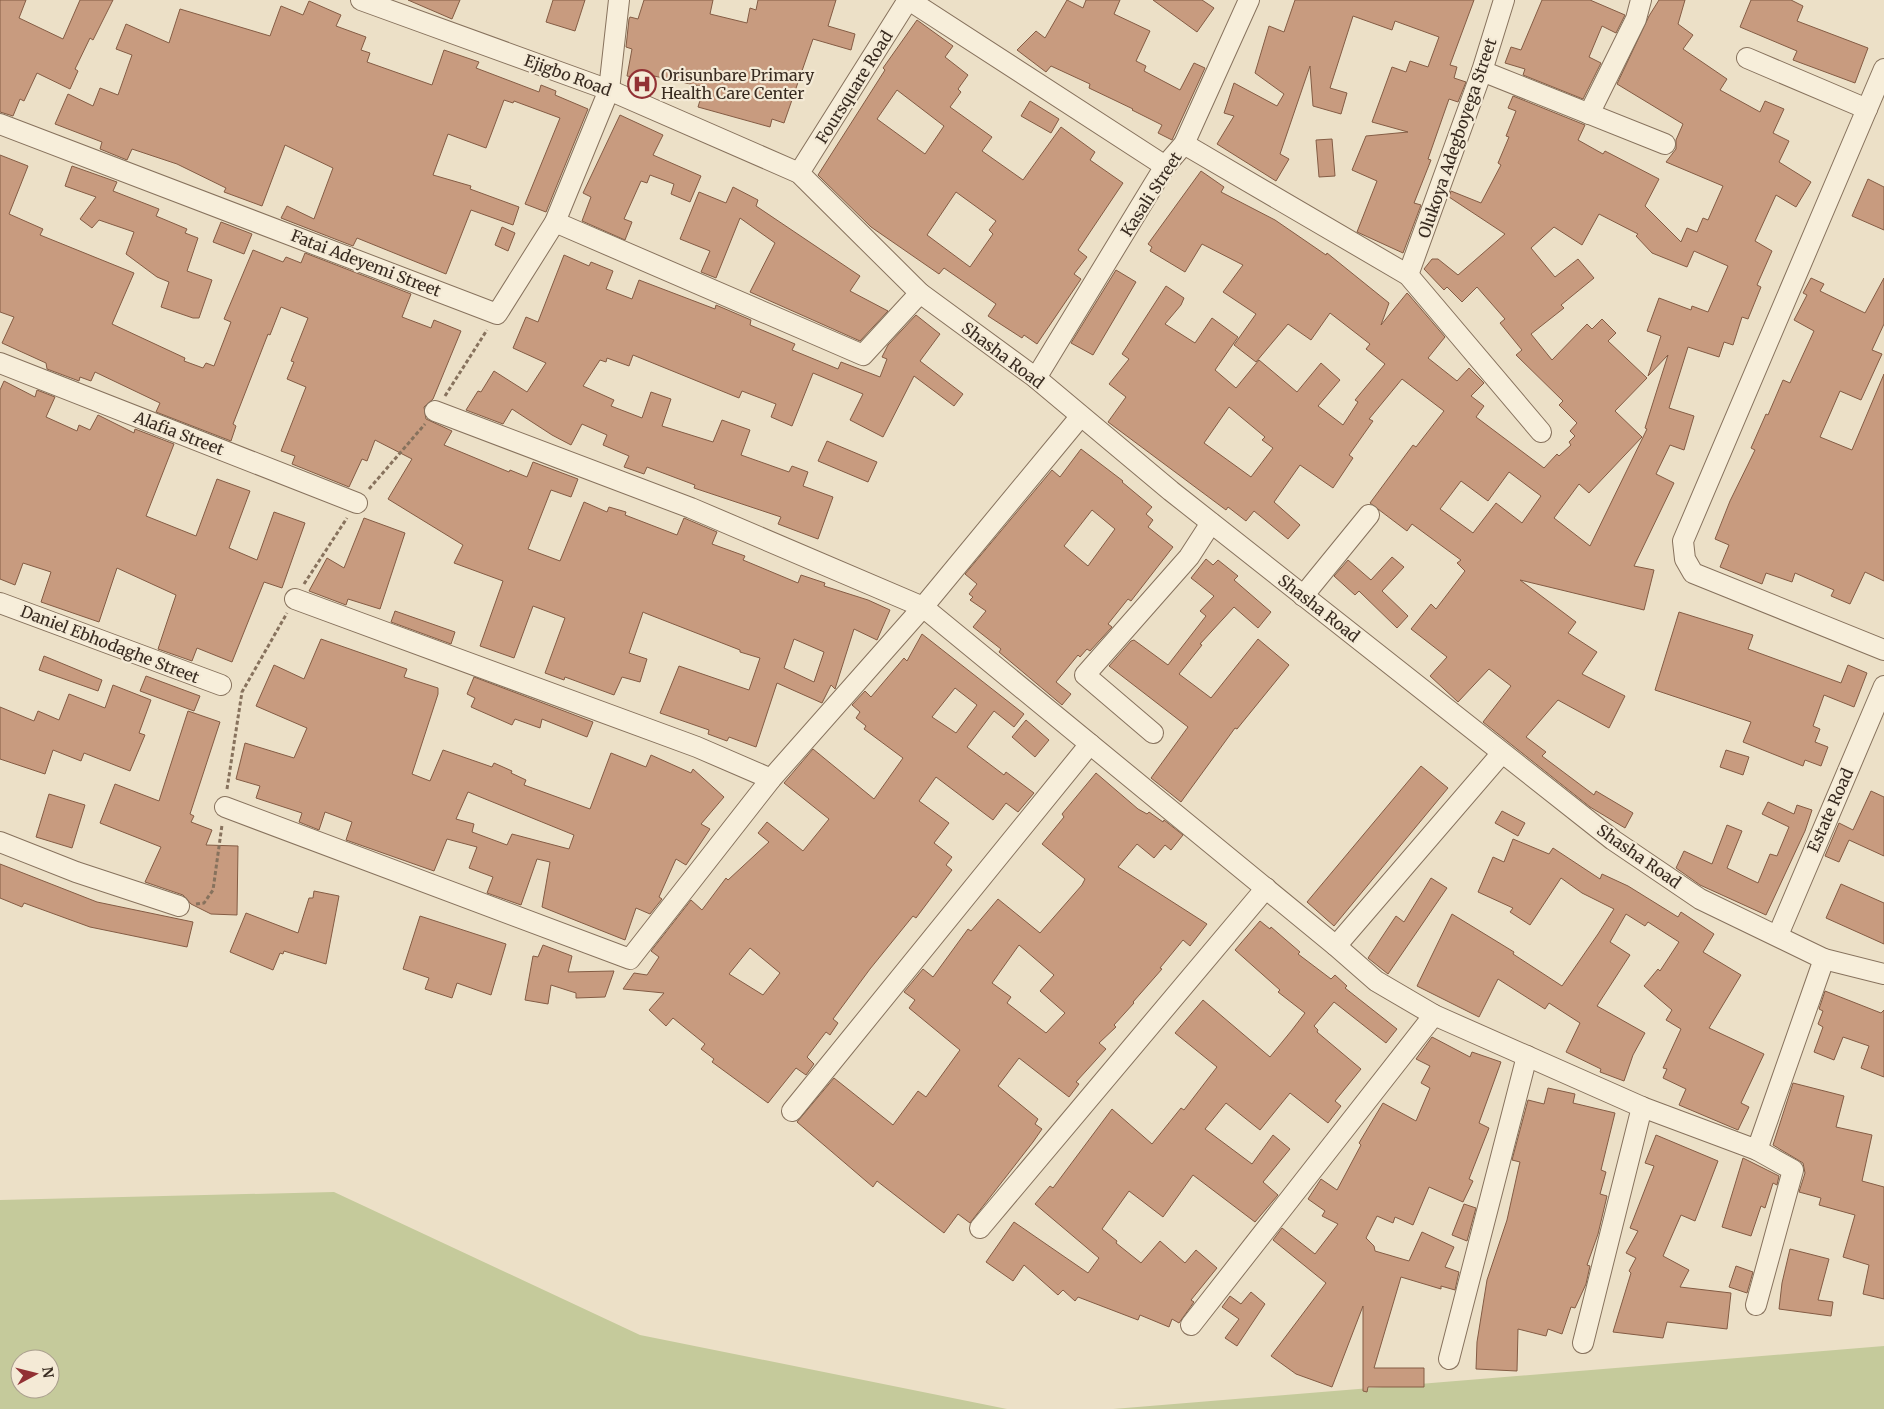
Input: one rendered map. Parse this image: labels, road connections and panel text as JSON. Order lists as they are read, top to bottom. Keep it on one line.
{"streets":{"street":["Ejigbo Road","Foursquare Road","Olukoya Adegboyega Street","Kasali Street","Fatai Adeyemi Street","Shasha Road","Alafia Street","Daniel Ebhodaghe Street","Estate Road"]},"crossings":[["Ejigbo Road","Foursquare Road"],["Ejigbo Road","Fatai Adeyemi Street"],["Ejigbo Road","Shasha Road"],["Foursquare Road","Shasha Road"],["Kasali Street","Shasha Road"],["Shasha Road","Estate Road"]],"places":{"hospital":["Orisunbare Primary Health Care Center"]},"north":"right"}
